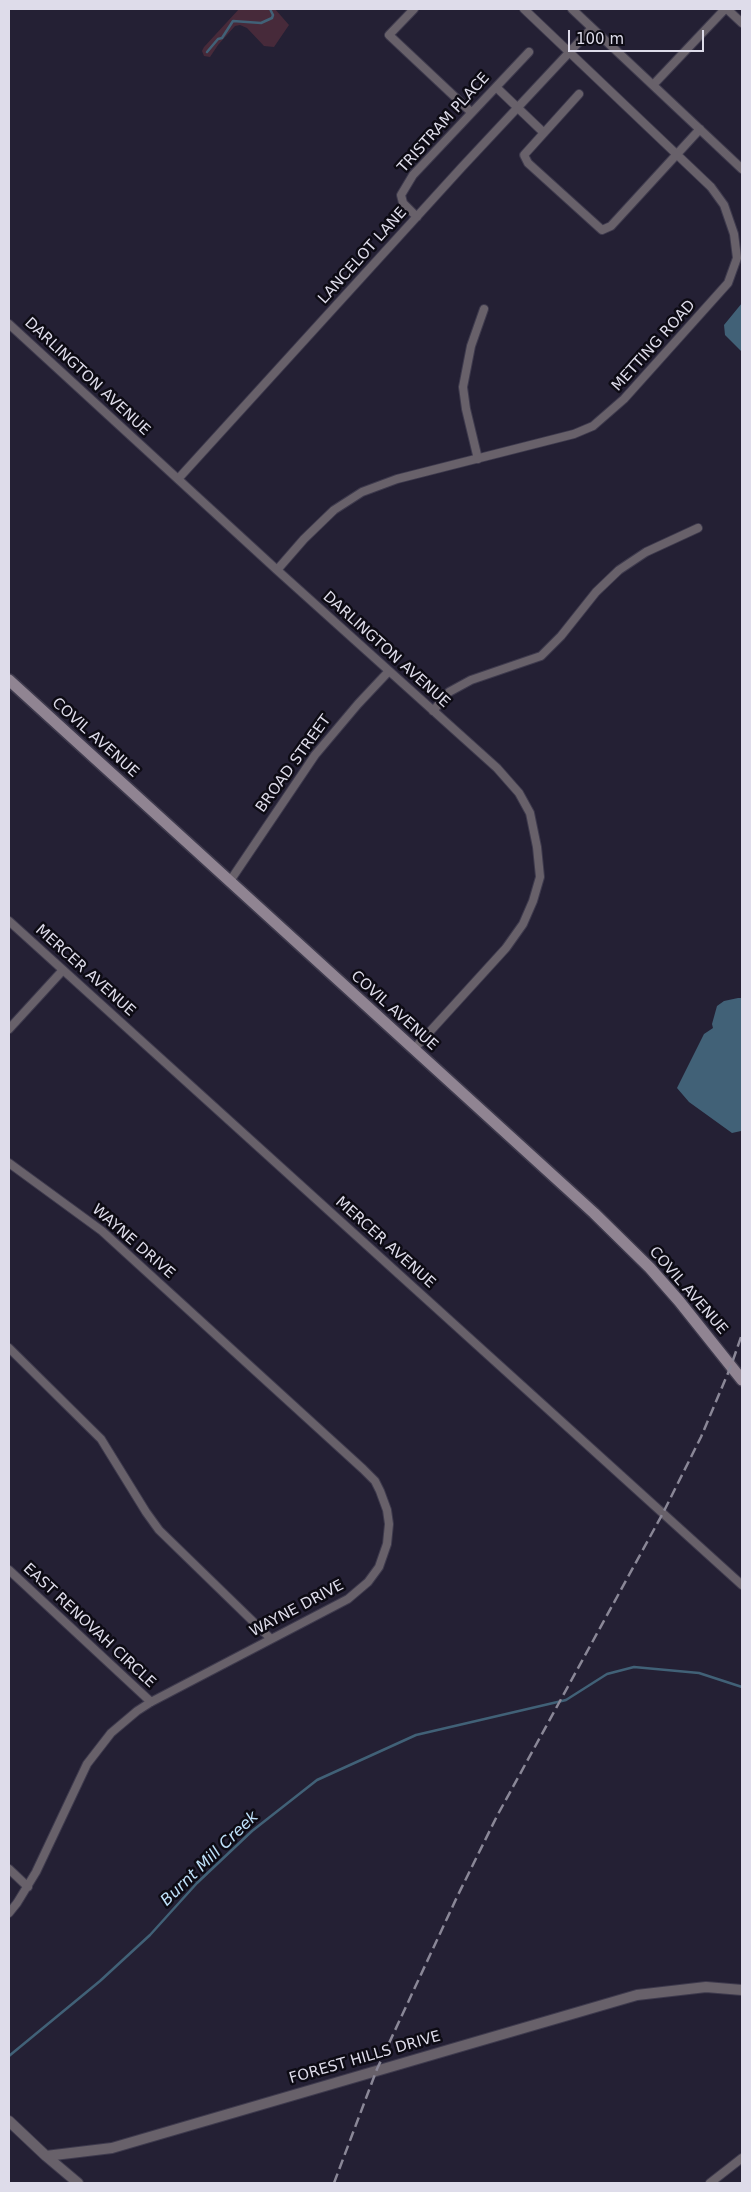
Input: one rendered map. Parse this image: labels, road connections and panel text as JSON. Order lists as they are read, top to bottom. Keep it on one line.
{"streets":{"main road":["COVIL AVENUE"],"street":["TRISTRAM PLACE","LANCELOT LANE","METTING ROAD","DARLINGTON AVENUE","BROAD STREET","MERCER AVENUE","WAYNE DRIVE","EAST RENOVAH CIRCLE","FOREST HILLS DRIVE"]},"crossings":[["TRISTRAM PLACE","LANCELOT LANE"],["LANCELOT LANE","METTING ROAD"],["LANCELOT LANE","DARLINGTON AVENUE"],["METTING ROAD","DARLINGTON AVENUE"],["DARLINGTON AVENUE","COVIL AVENUE"],["DARLINGTON AVENUE","BROAD STREET"],["COVIL AVENUE","BROAD STREET"],["WAYNE DRIVE","EAST RENOVAH CIRCLE"]],"water":["Burnt Mill Creek"],"scale_bar":"100 m"}
